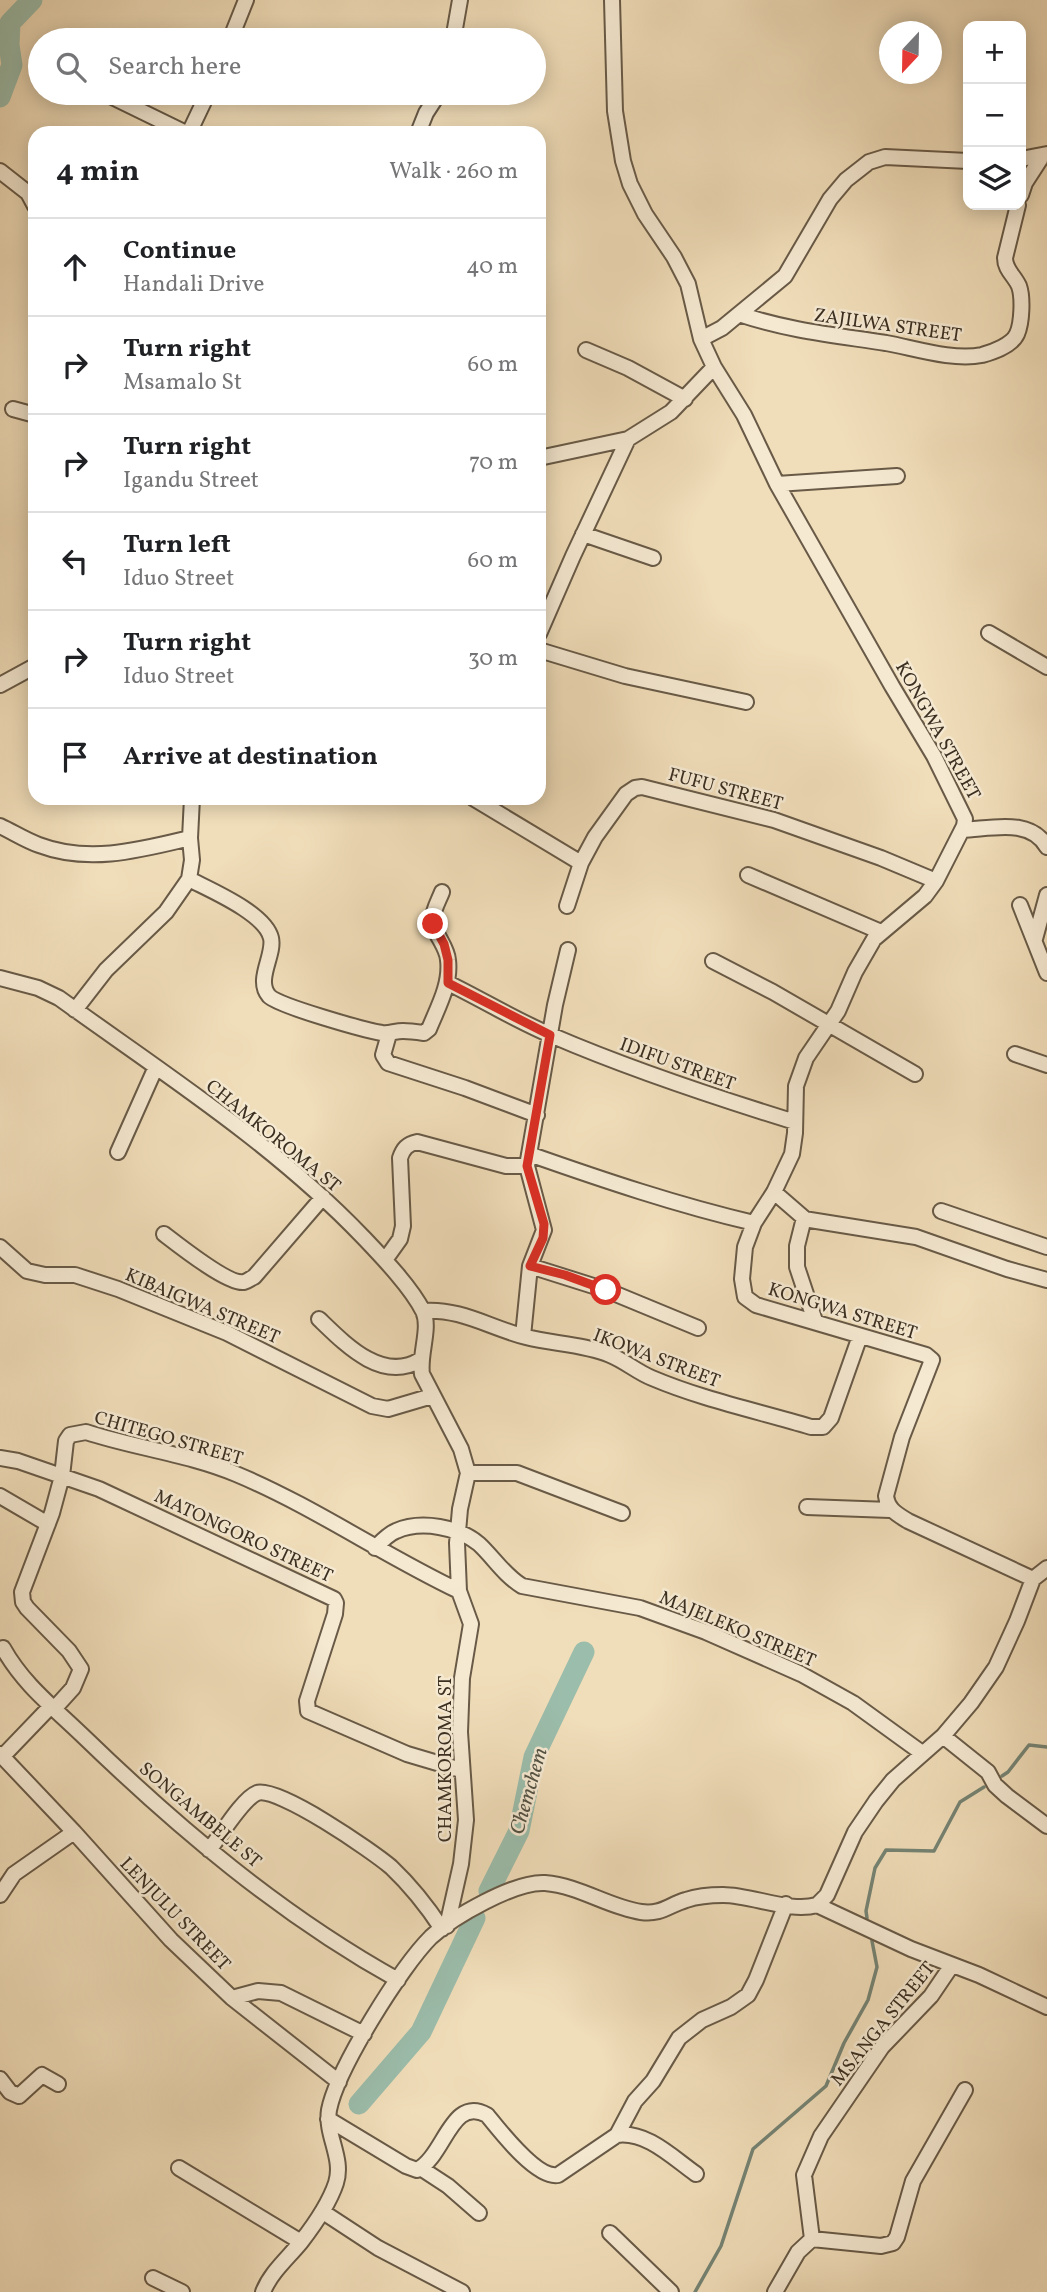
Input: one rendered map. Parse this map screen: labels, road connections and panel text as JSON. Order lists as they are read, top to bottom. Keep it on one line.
{"streets":{"street":["ZAJILWA STREET","KONGWA STREET","FUFU STREET","IDIFU STREET","CHAMKOROMA ST","KIBAIGWA STREET","IKOWA STREET","CHITEGO STREET","MATONGORO STREET","MAJELEKO STREET","SONGAMBELE ST","LENJULU STREET","MSANGA STREET"]},"crossings":[["KONGWA STREET","FUFU STREET"],["KONGWA STREET","IDIFU STREET"],["KONGWA STREET","IKOWA STREET"],["CHAMKOROMA ST","KIBAIGWA STREET"],["CHAMKOROMA ST","IKOWA STREET"],["CHAMKOROMA ST","CHITEGO STREET"],["CHAMKOROMA ST","MATONGORO STREET"],["CHAMKOROMA ST","MAJELEKO STREET"],["CHITEGO STREET","MATONGORO STREET"],["CHITEGO STREET","SONGAMBELE ST"]],"water":["Chemchem"],"north":"bottom","page":{"map_buttons":["+","−"],"search":"Search here","heading":["4 min","Walk · 260 m"],"list":[["Continue","Handali Drive","40 m"],["Turn right","Msamalo St","60 m"],["Turn right","Igandu Street","70 m"],["Turn left","Iduo Street","60 m"],["Turn right","Iduo Street","30 m"],"Arrive at destination"]}}
